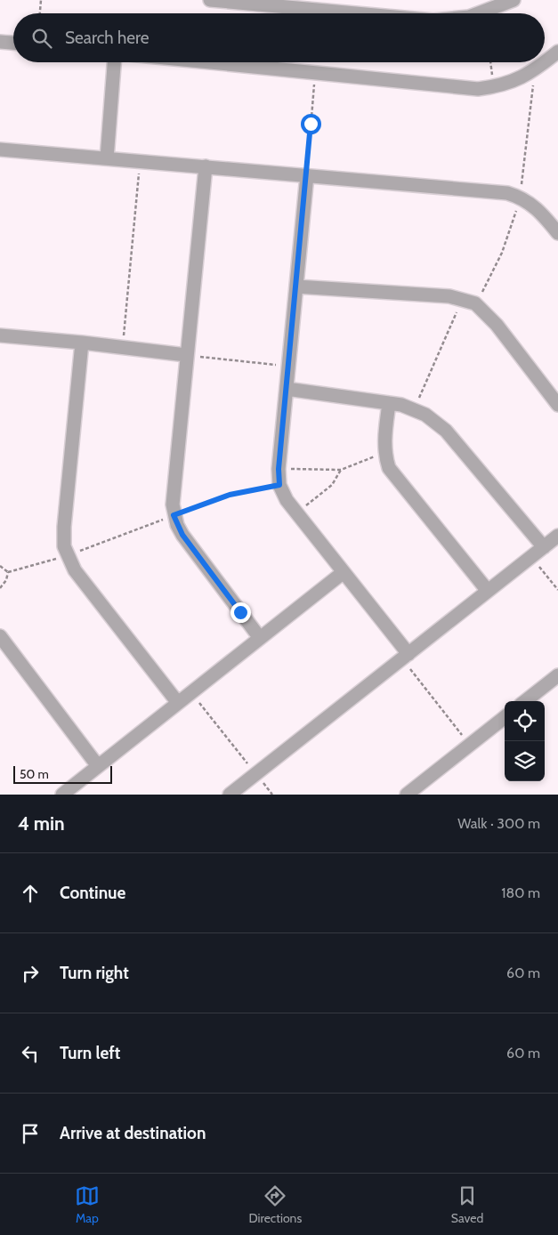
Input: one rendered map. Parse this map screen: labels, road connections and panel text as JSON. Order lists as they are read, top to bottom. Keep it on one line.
{"scale_bar":"50 m","page":{"search":"Search here","scale":"50 m","heading":["4 min","Walk · 300 m"],"list":[["Continue","180 m"],["Turn right","60 m"],["Turn left","60 m"],"Arrive at destination"],"nav":["Map","Directions","Saved"]}}
